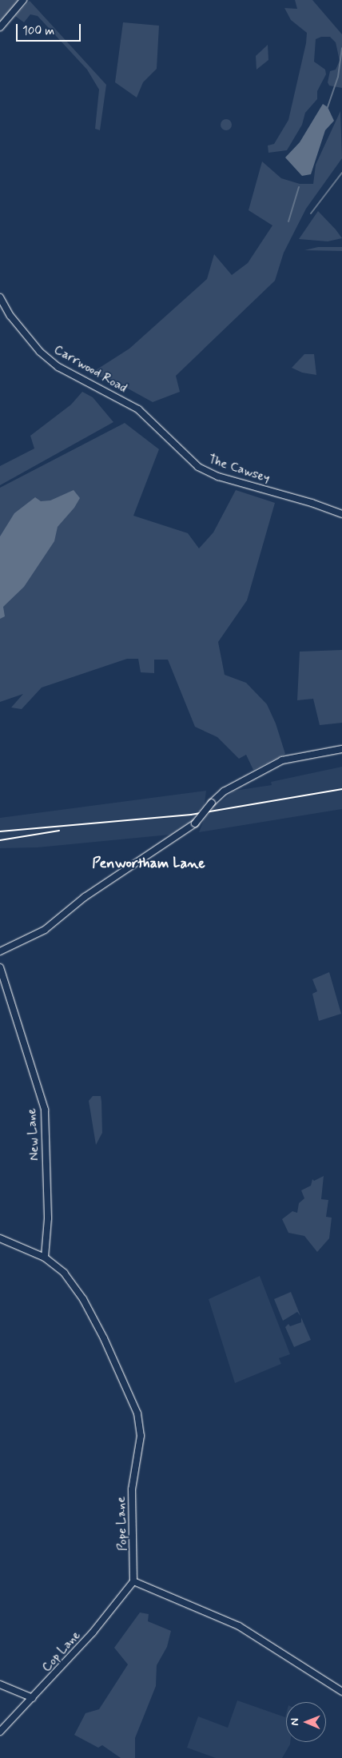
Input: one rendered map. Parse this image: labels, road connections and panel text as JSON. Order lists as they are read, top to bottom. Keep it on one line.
{"streets":{"street":["Carrwood Road","The Cawsey","New Lane","Pope Lane","Cop Lane"]},"crossings":[["Carrwood Road","The Cawsey"],["New Lane","Pope Lane"],["Pope Lane","Cop Lane"]],"districts":["Penwortham Lane"],"scale_bar":"100 m","north":"left"}
